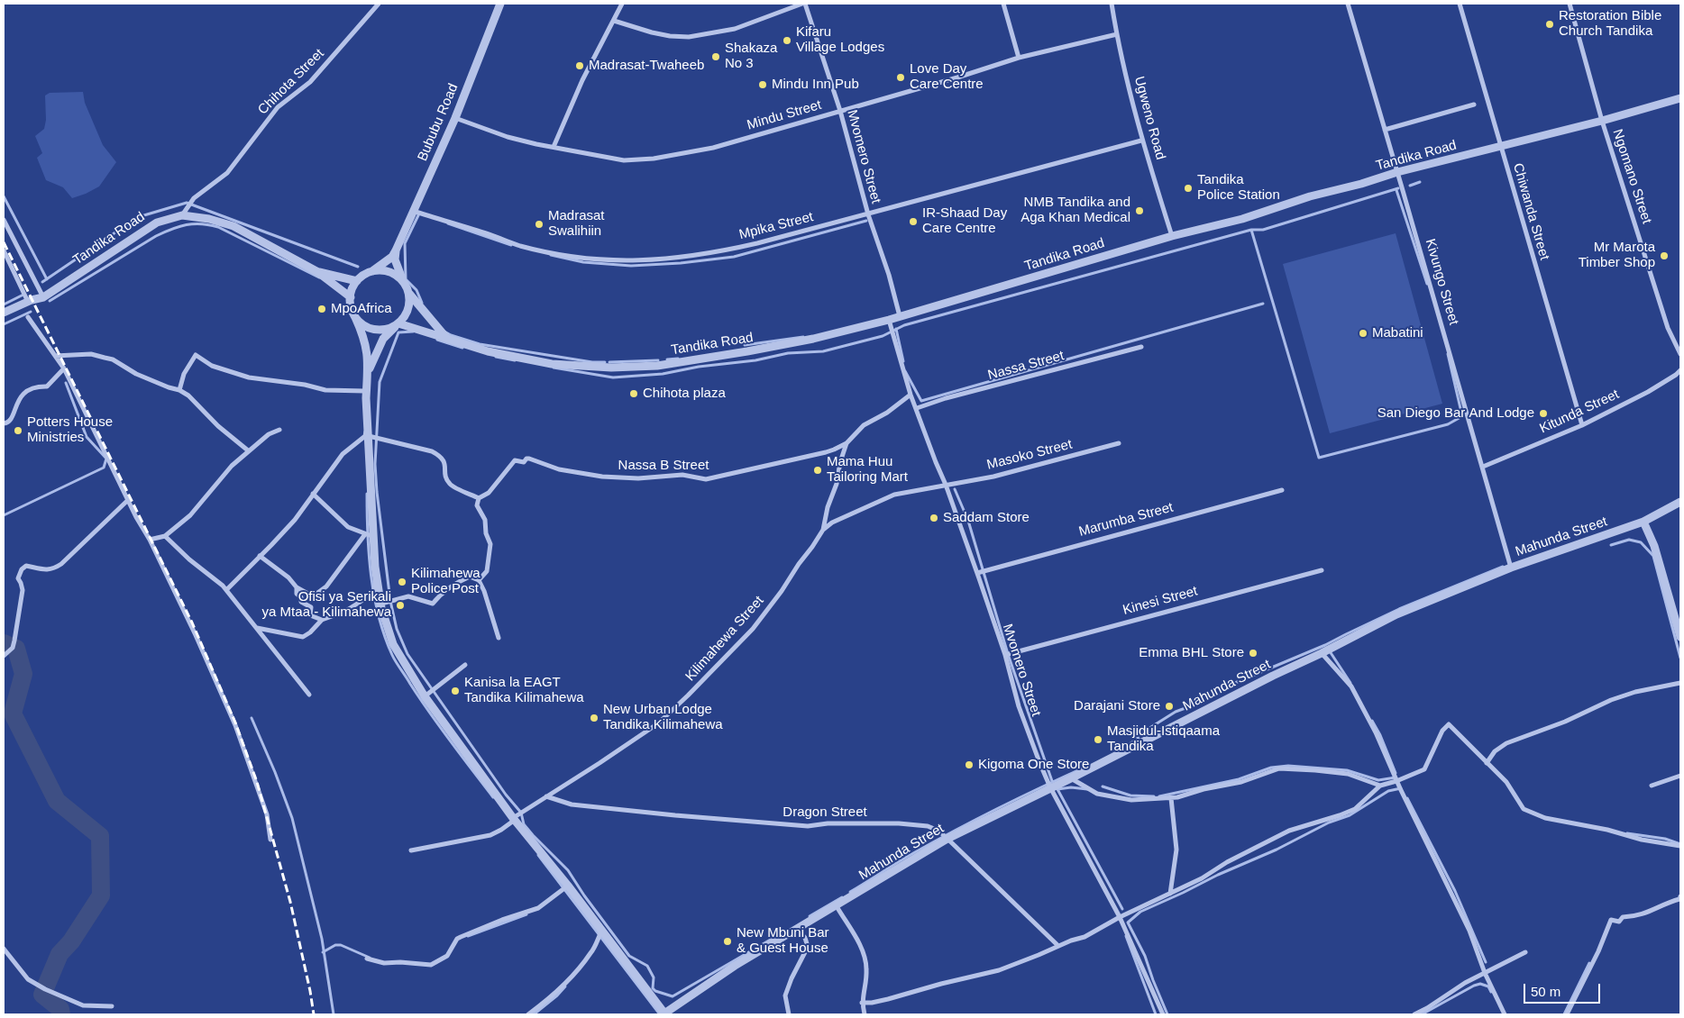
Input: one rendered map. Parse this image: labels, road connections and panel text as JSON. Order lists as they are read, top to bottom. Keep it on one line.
{"streets":{"street":["Chihota Street","Mindu Street","Ugweno Road","Bububu Road","Tandika Road","Mvomero Street","Ngomano Street","Chiwanda Street","Mpika Street","Kivungo Street","Nassa Street","Kitunda Street","Masoko Street","Nassa B Street","Marumba Street","Mahunda Street","Kinesi Street","Kilimahewa Street","Dragon Street"]},"crossings":[["Chihota Street","Tandika Road"],["Mindu Street","Ugweno Road"],["Mindu Street","Bububu Road"],["Mindu Street","Mvomero Street"],["Ugweno Road","Tandika Road"],["Ugweno Road","Mpika Street"],["Bububu Road","Mpika Street"],["Tandika Road","Mvomero Street"],["Tandika Road","Ngomano Street"],["Tandika Road","Chiwanda Street"],["Tandika Road","Kivungo Street"],["Mvomero Street","Mpika Street"],["Mvomero Street","Nassa Street"],["Mvomero Street","Masoko Street"],["Mvomero Street","Marumba Street"],["Mvomero Street","Mahunda Street"],["Mvomero Street","Kinesi Street"],["Mvomero Street","Kilimahewa Street"],["Chiwanda Street","Kitunda Street"],["Kivungo Street","Kitunda Street"],["Kivungo Street","Mahunda Street"],["Masoko Street","Kilimahewa Street"],["Mahunda Street","Dragon Street"],["Kilimahewa Street","Dragon Street"]],"places":["Restoration Bible Church Tandika","Kifaru Village Lodges","Shakaza No 3","Madrasat-Twaheeb","Love Day Care Centre","Mindu Inn Pub","Tandika Police Station","NMB Tandika and Aga Khan Medical","IR-Shaad Day Care Centre","Madrasat Swalihiin","Mr Marota Timber Shop","MpoAfrica","Mabatini","Chihota plaza","San Diego Bar And Lodge","Potters House Ministries","Mama Huu Tailoring Mart","Saddam Store","Kilimahewa Police Post","Ofisi ya Serikali ya Mtaa - Kilimahewa","Emma BHL Store","Kanisa la EAGT Tandika Kilimahewa","Darajani Store","New Urban Lodge Tandika Kilimahewa","Masjidul-Istiqaama Tandika","Kigoma One Store","New Mbuni Bar & Guest House"],"scale_bar":"50 m"}
